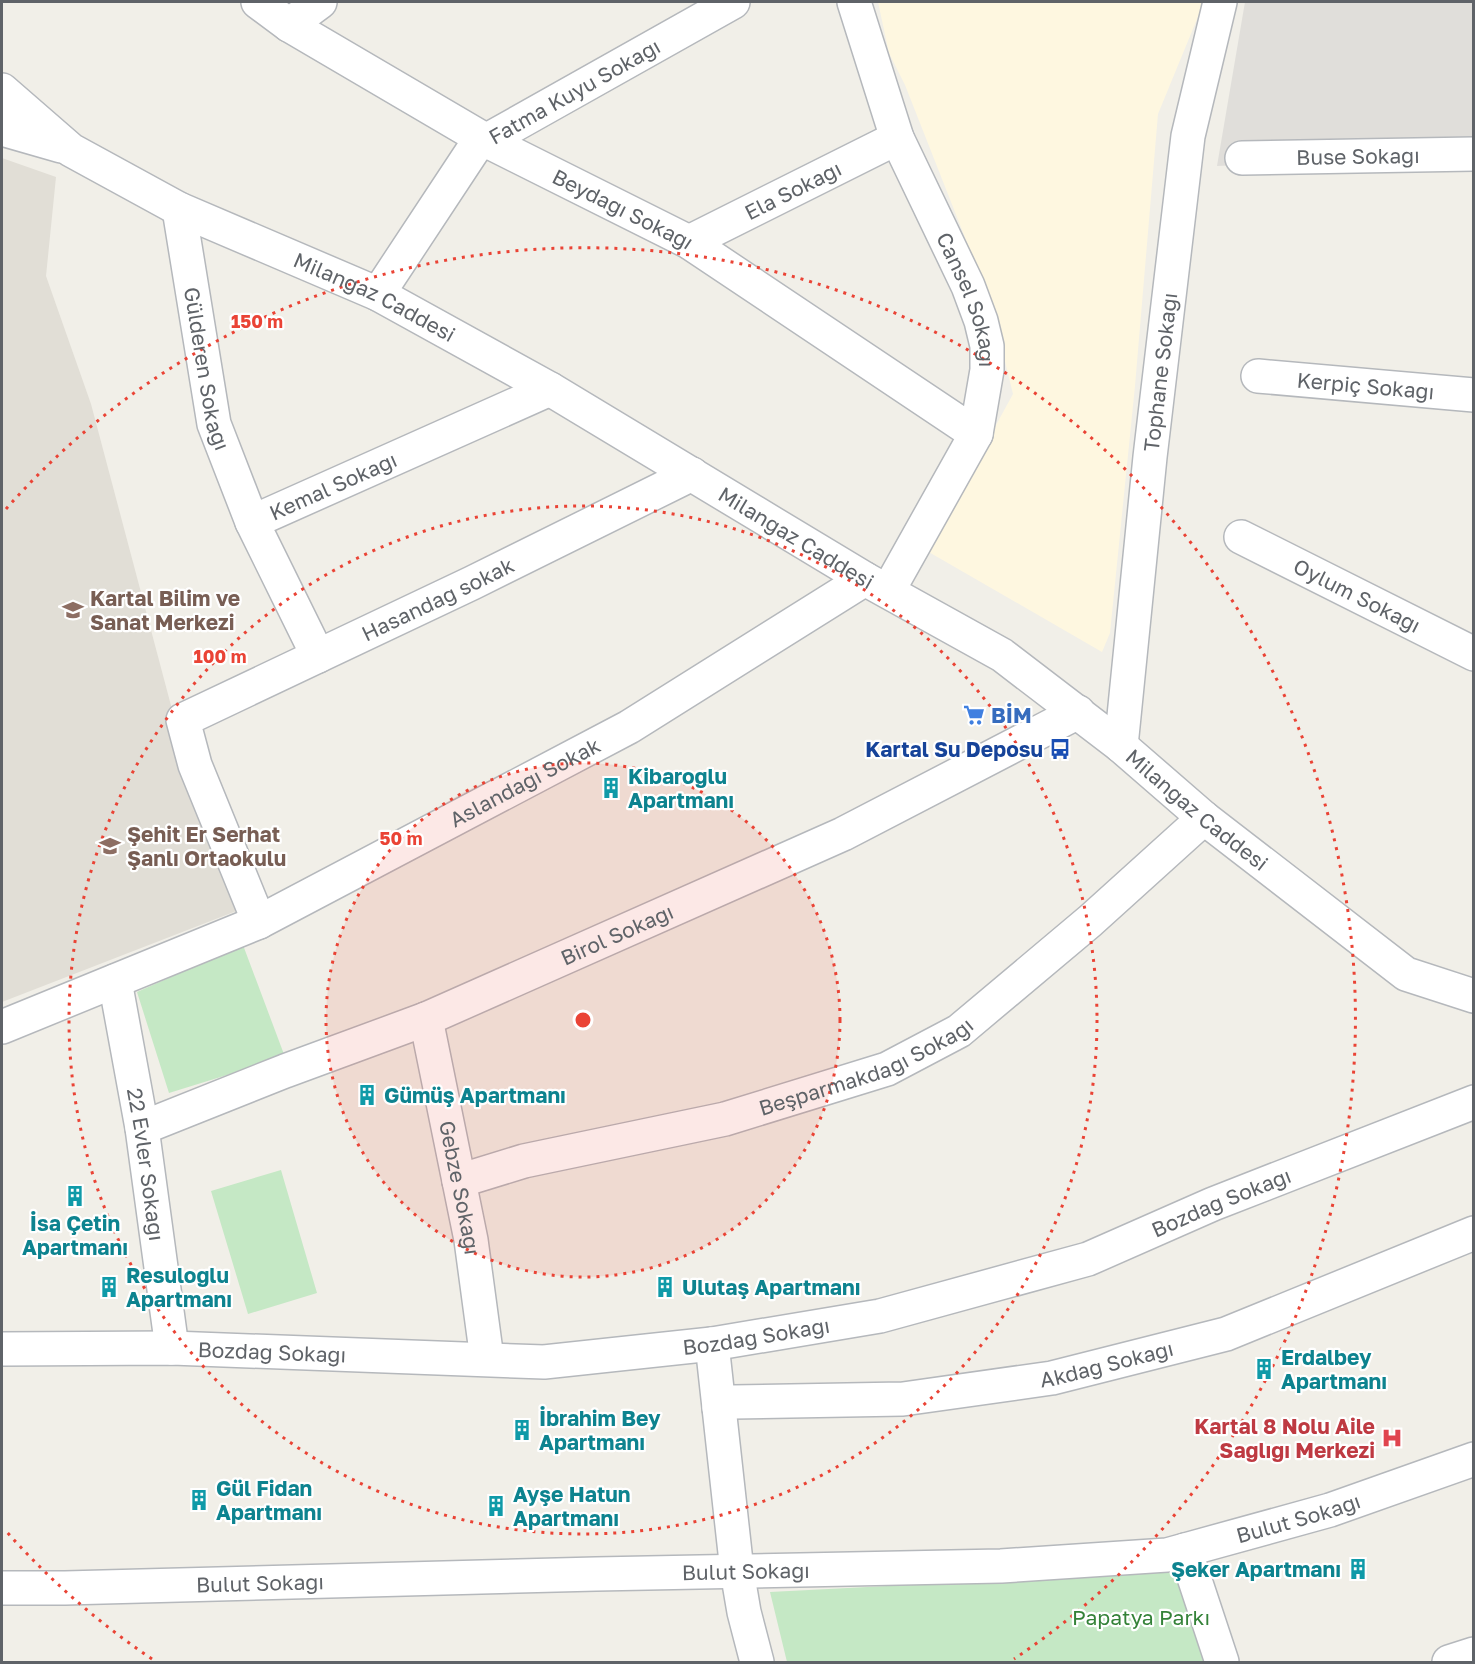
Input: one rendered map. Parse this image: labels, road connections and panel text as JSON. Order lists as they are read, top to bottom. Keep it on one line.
{"streets":{"street":["Fatma Kuyu Sokağı","Buse Sokağı","Ela Sokağı","Beydağı Sokağı","Milangaz Caddesi","Cansel Sokağı","Gülderen Sokağı","Tophane Sokağı","Kerpiç Sokağı","Kemal Sokağı","Oylum Sokağı","Hasandağ sokak","Aslandağı Sokak","Birol Sokağı","Beşparmakdağı Sokağı","22 Evler Sokağı","Gebze Sokağı","Bozdağ Sokağı","Akdağ Sokağı","Bulut Sokağı"]},"crossings":[["Fatma Kuyu Sokağı","Beydağı Sokağı"],["Fatma Kuyu Sokağı","Milangaz Caddesi"],["Ela Sokağı","Beydağı Sokağı"],["Ela Sokağı","Cansel Sokağı"],["Beydağı Sokağı","Cansel Sokağı"],["Milangaz Caddesi","Cansel Sokağı"],["Milangaz Caddesi","Gülderen Sokağı"],["Milangaz Caddesi","Tophane Sokağı"],["Milangaz Caddesi","Kemal Sokağı"],["Milangaz Caddesi","Hasandağ sokak"],["Milangaz Caddesi","Aslandağı Sokak"],["Milangaz Caddesi","Birol Sokağı"],["Milangaz Caddesi","Beşparmakdağı Sokağı"],["Cansel Sokağı","Aslandağı Sokak"],["Gülderen Sokağı","Kemal Sokağı"],["Kemal Sokağı","Hasandağ sokak"],["Hasandağ sokak","Aslandağı Sokak"],["Aslandağı Sokak","22 Evler Sokağı"],["Birol Sokağı","22 Evler Sokağı"],["Birol Sokağı","Gebze Sokağı"],["Beşparmakdağı Sokağı","Gebze Sokağı"],["22 Evler Sokağı","Bozdağ Sokağı"],["Gebze Sokağı","Bozdağ Sokağı"]],"parks":["Papatya Parkı"],"places":{"school or university":["Kartal Bilim ve Sanat Merkezi","Şehit Er Serhat Şanlı Ortaokulu"],"supermarket":["BİM"],"bus stop":["Kartal Su Deposu"],"building":["Kibaroğlu Apartmanı","Gümüş Apartmanı","İsa Çetin Apartmanı","Resuloğlu Apartmanı","Ulutaş Apartmanı","Erdalbey Apartmanı","İbrahim Bey Apartmanı","Gül Fidan Apartmanı","Ayşe Hatun Apartmanı","Şeker Apartmanı"],"hospital":["Kartal 8 Nolu Aile Sağlığı Merkezi"]},"rings":["150 m","100 m","50 m"]}
